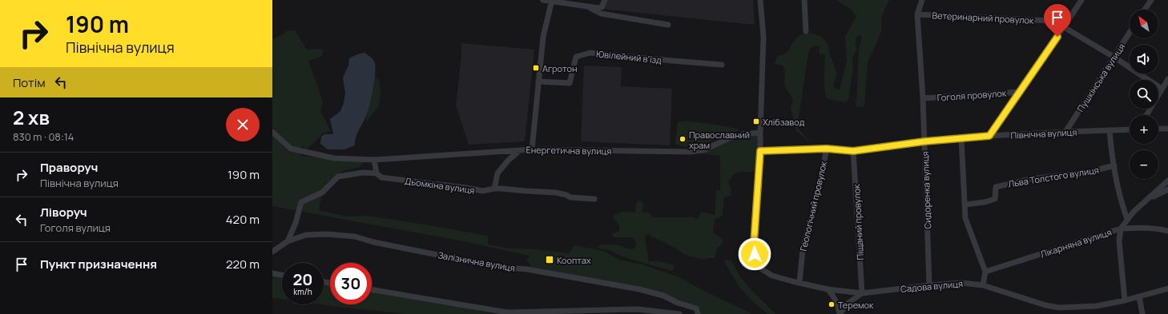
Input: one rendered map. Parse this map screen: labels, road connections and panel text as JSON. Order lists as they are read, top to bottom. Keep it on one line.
{"streets":{"street":["Ветеринарний провулок","Ювілейний в'їзд","Пушкінська вулиця","Гоголя провулок","Північна вулиця","Енергетична вулиця","Льва Толстого вулиця","Дьомкіна вулиця","Сидоренка вулиця","Геологічний провулок","Піщаний провулок","Лікарняна вулиця","Залізнична вулиця","Садова вулиця"]},"crossings":[["Ветеринарний провулок","Сидоренка вулиця"],["Пушкінська вулиця","Північна вулиця"],["Гоголя провулок","Сидоренка вулиця"],["Північна вулиця","Сидоренка вулиця"],["Північна вулиця","Геологічний провулок"],["Північна вулиця","Піщаний провулок"],["Північна вулиця","Садова вулиця"],["Дьомкіна вулиця","Залізнична вулиця"],["Сидоренка вулиця","Садова вулиця"],["Геологічний провулок","Садова вулиця"],["Піщаний провулок","Садова вулиця"]],"places":{"transit":["Агротон","Хлібзавод","Кооптах"],"other":["Православний храм","Теремок"]},"north":"top left","page":{"turn":["190 m","Північна вулиця"],"map_buttons":["+","−"],"then":"Потім","heading":["2 хв","830 m · 08:14"],"list":[{"name":"Праворуч","note":"Північна вулиця","value":"190 m"},{"name":"Ліворуч","note":"Гоголя вулиця","value":"420 m"},{"name":"Пункт призначення","value":"220 m"}],"speed":"20 km/h","limit":"30"}}
